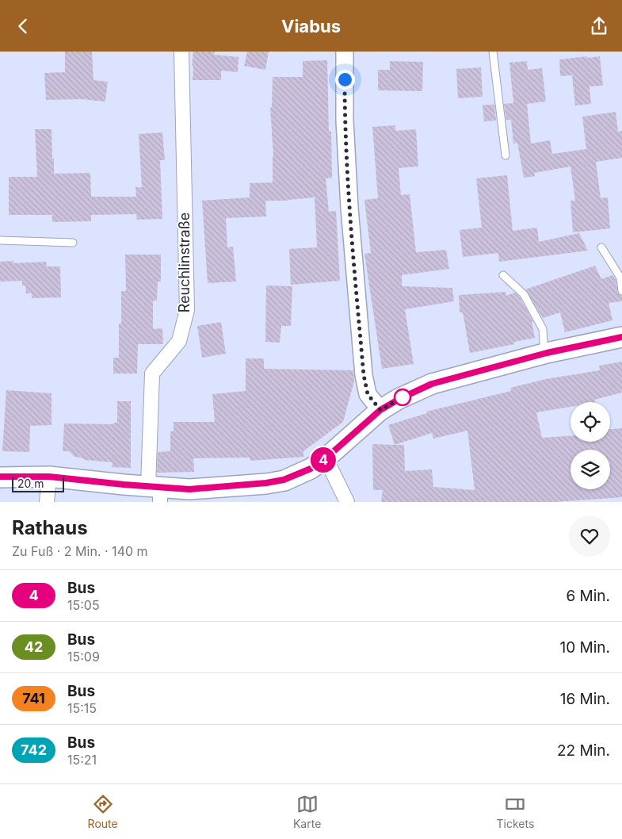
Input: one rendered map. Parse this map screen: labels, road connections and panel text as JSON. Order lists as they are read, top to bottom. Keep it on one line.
{"streets":{"street":["Reuchlinstraße"]},"lines":["bus line 4"],"scale_bar":"20 m","page":{"header":"Viabus","on_map":"4","scale":"20 m","heading":["Rathaus","Zu Fuß · 2 Min. · 140 m"],"list":[{"mark":"4","name":"Bus","note":"15:05","value":"6 Min."},{"mark":"42","name":"Bus","note":"15:09","value":"10 Min."},{"mark":"741","name":"Bus","note":"15:15","value":"16 Min."},{"mark":"742","name":"Bus","note":"15:21","value":"22 Min."}],"tabs":["Route","Karte","Tickets"]}}
